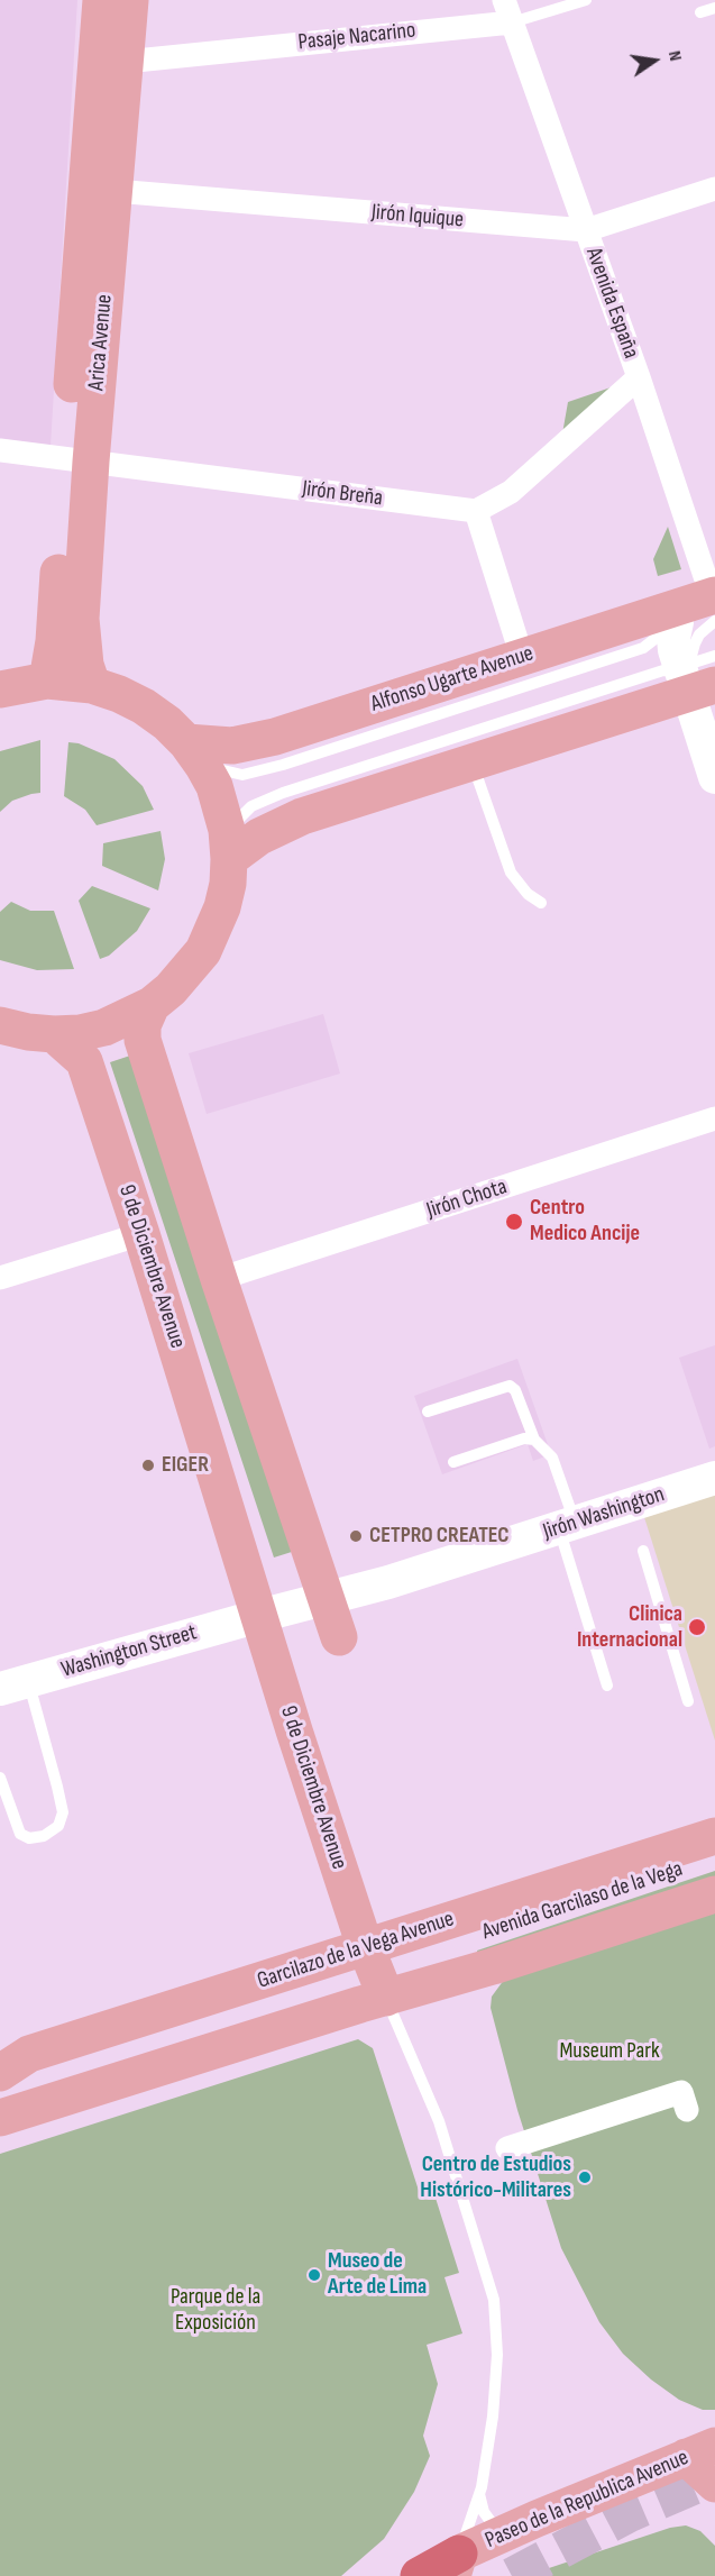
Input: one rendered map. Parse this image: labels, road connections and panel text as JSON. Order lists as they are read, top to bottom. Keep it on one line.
{"streets":{"main road":["Arica Avenue","Alfonso Ugarte Avenue","9 de Diciembre Avenue","Avenida Garcilaso de la Vega","Garcilazo de la Vega Avenue","Paseo de la Republica Avenue"],"street":["Pasaje Nacarino","Jirón Iquique","Avenida España","Jirón Breña","Jirón Chota","Jirón Washington","Washington Street"]},"crossings":[["Pasaje Nacarino","Avenida España"],["Pasaje Nacarino","Arica Avenue"],["Jirón Iquique","Avenida España"],["Jirón Iquique","Arica Avenue"],["Avenida España","Alfonso Ugarte Avenue"],["Arica Avenue","Jirón Breña"],["9 de Diciembre Avenue","Jirón Washington"],["9 de Diciembre Avenue","Washington Street"],["9 de Diciembre Avenue","Avenida Garcilaso de la Vega"],["9 de Diciembre Avenue","Garcilazo de la Vega Avenue"],["9 de Diciembre Avenue","Paseo de la Republica Avenue"],["Jirón Washington","Washington Street"],["Avenida Garcilaso de la Vega","Garcilazo de la Vega Avenue"]],"parks":["Museum Park","Parque de la Exposición"],"places":["Centro Medico Ancije","EIGER","CETPRO CREATEC","Clinica Internacional","Centro de Estudios Histórico-Militares","Museo de Arte de Lima"],"north":"right"}
